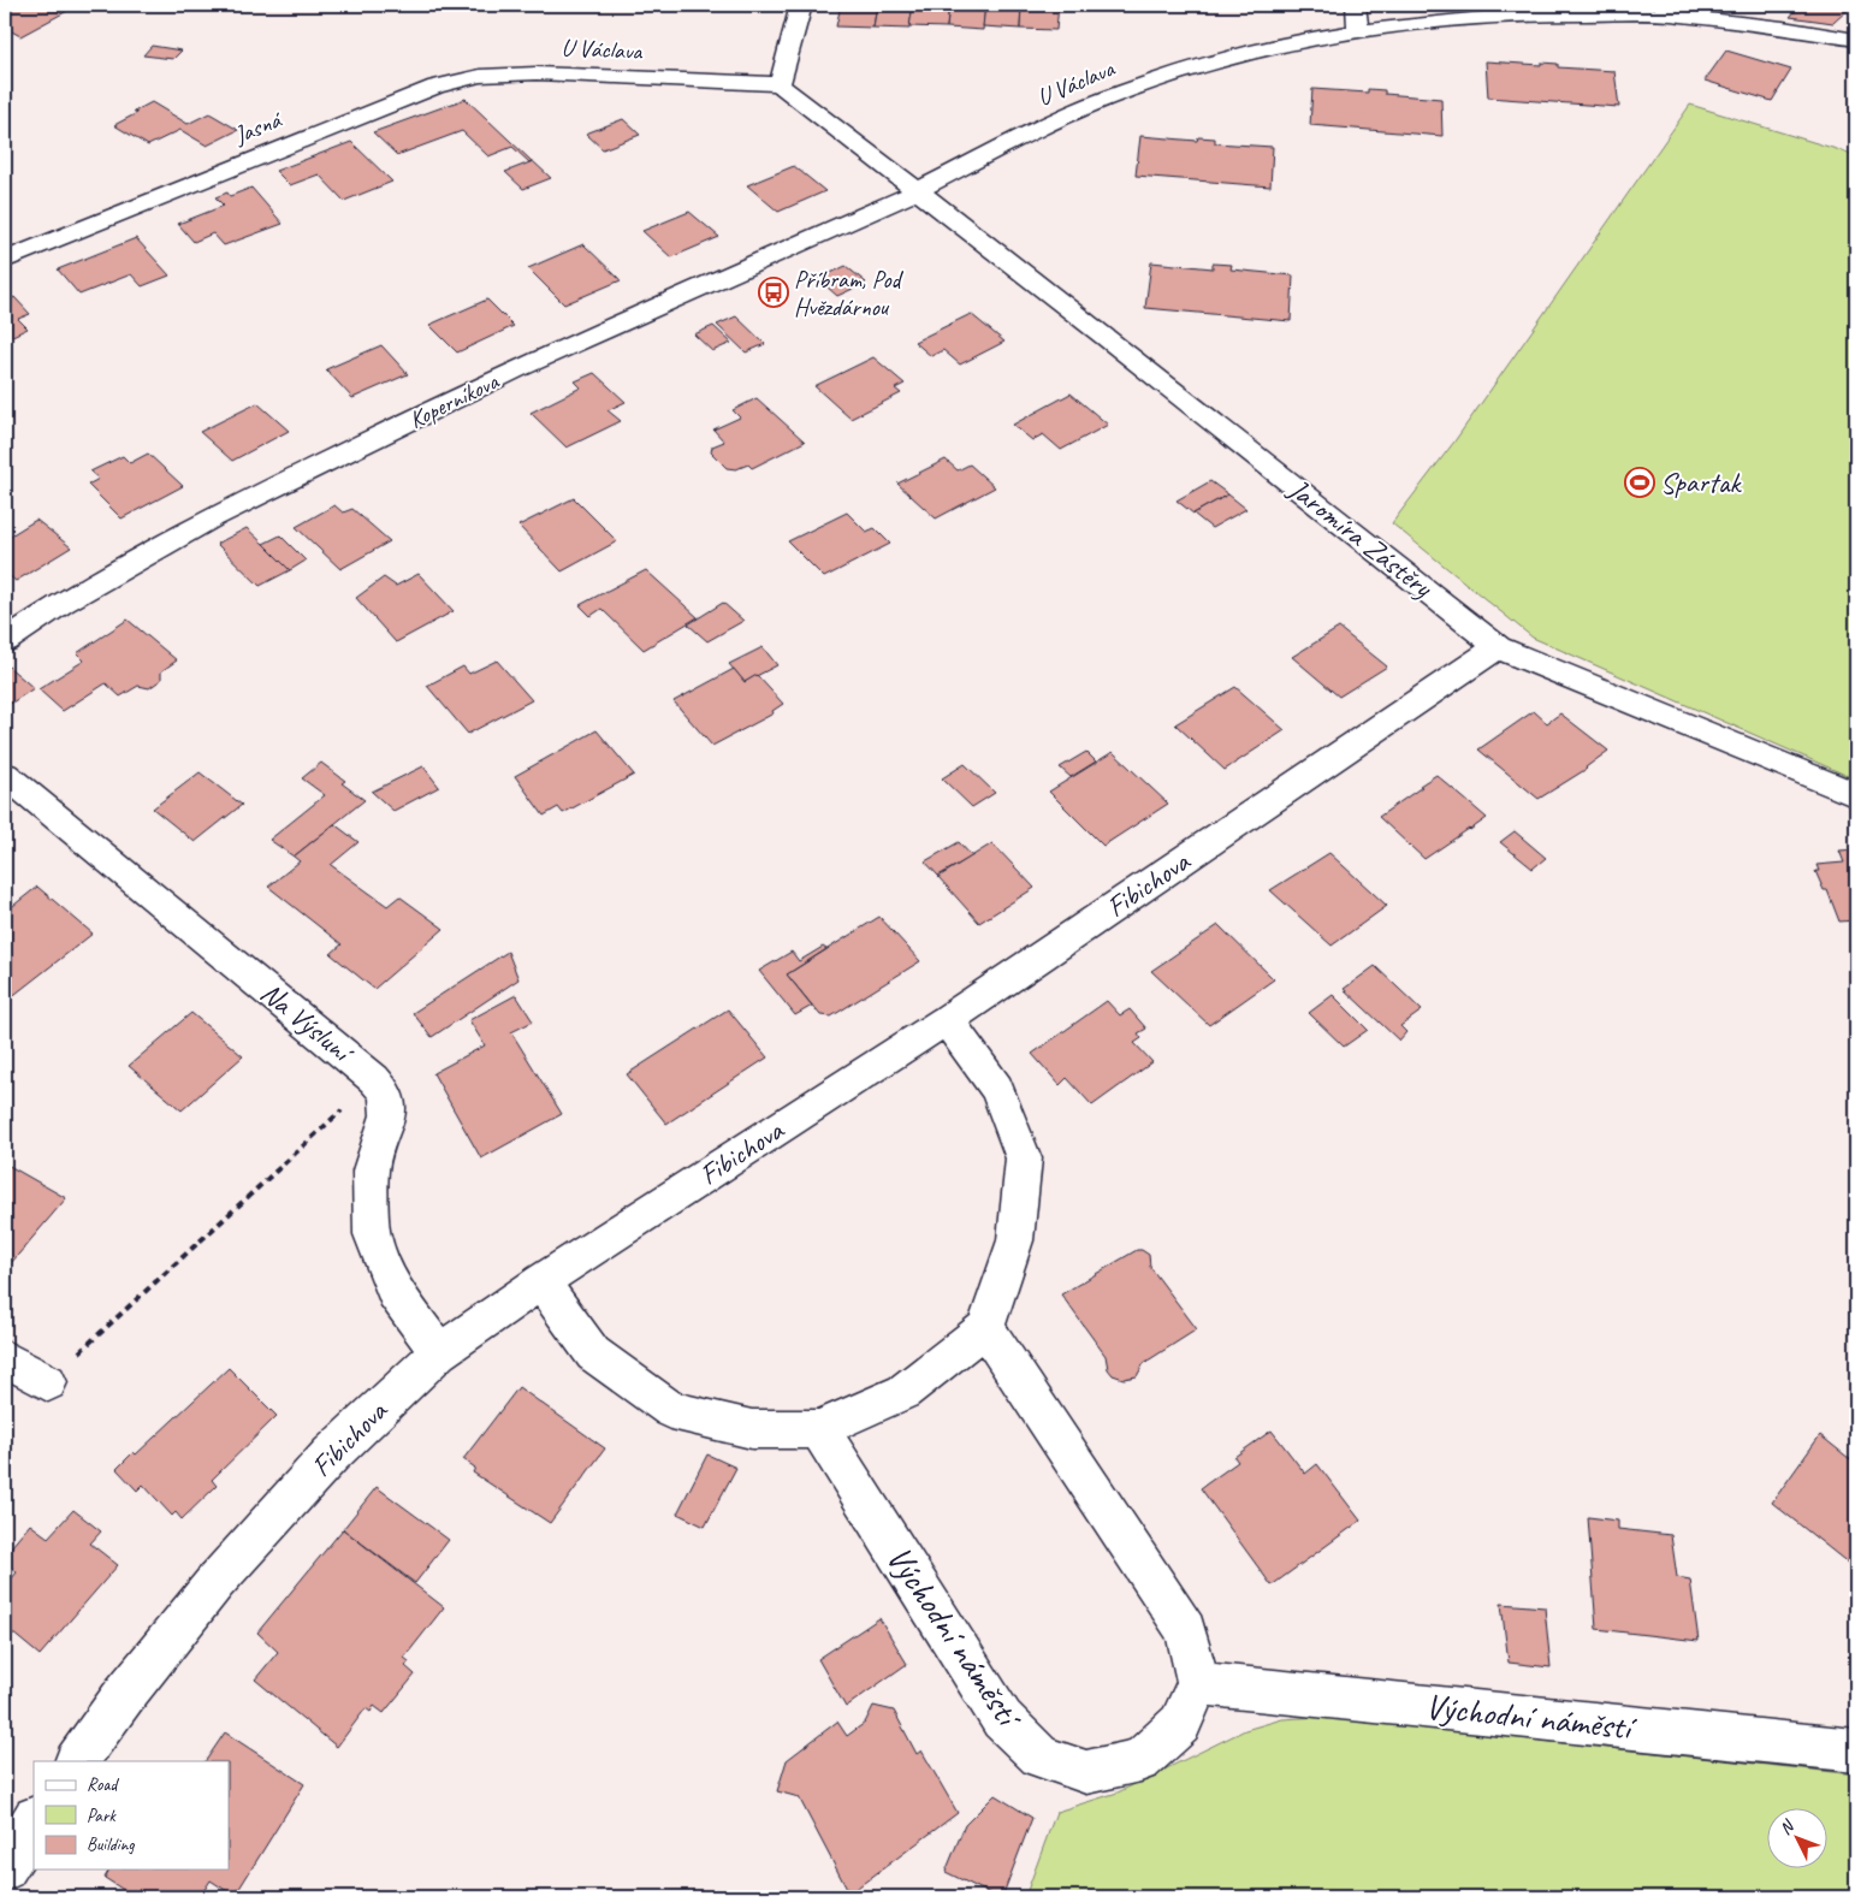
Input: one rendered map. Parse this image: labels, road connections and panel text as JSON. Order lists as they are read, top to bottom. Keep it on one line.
{"streets":{"street":["U Václava","Jasná","Koperníkova","Jaromíra Zástěry","Fibichova","Na Výsluní","Východní náměstí"]},"crossings":[["U Václava","Jasná"],["U Václava","Koperníkova"],["U Václava","Jaromíra Zástěry"],["Koperníkova","Jaromíra Zástěry"],["Jaromíra Zástěry","Fibichova"],["Fibichova","Na Výsluní"]],"places":{"bus stop":["Příbram, Pod Hvězdárnou"],"sports":["Spartak"]},"legend":["Road","Park","Building"],"north":"top left"}
